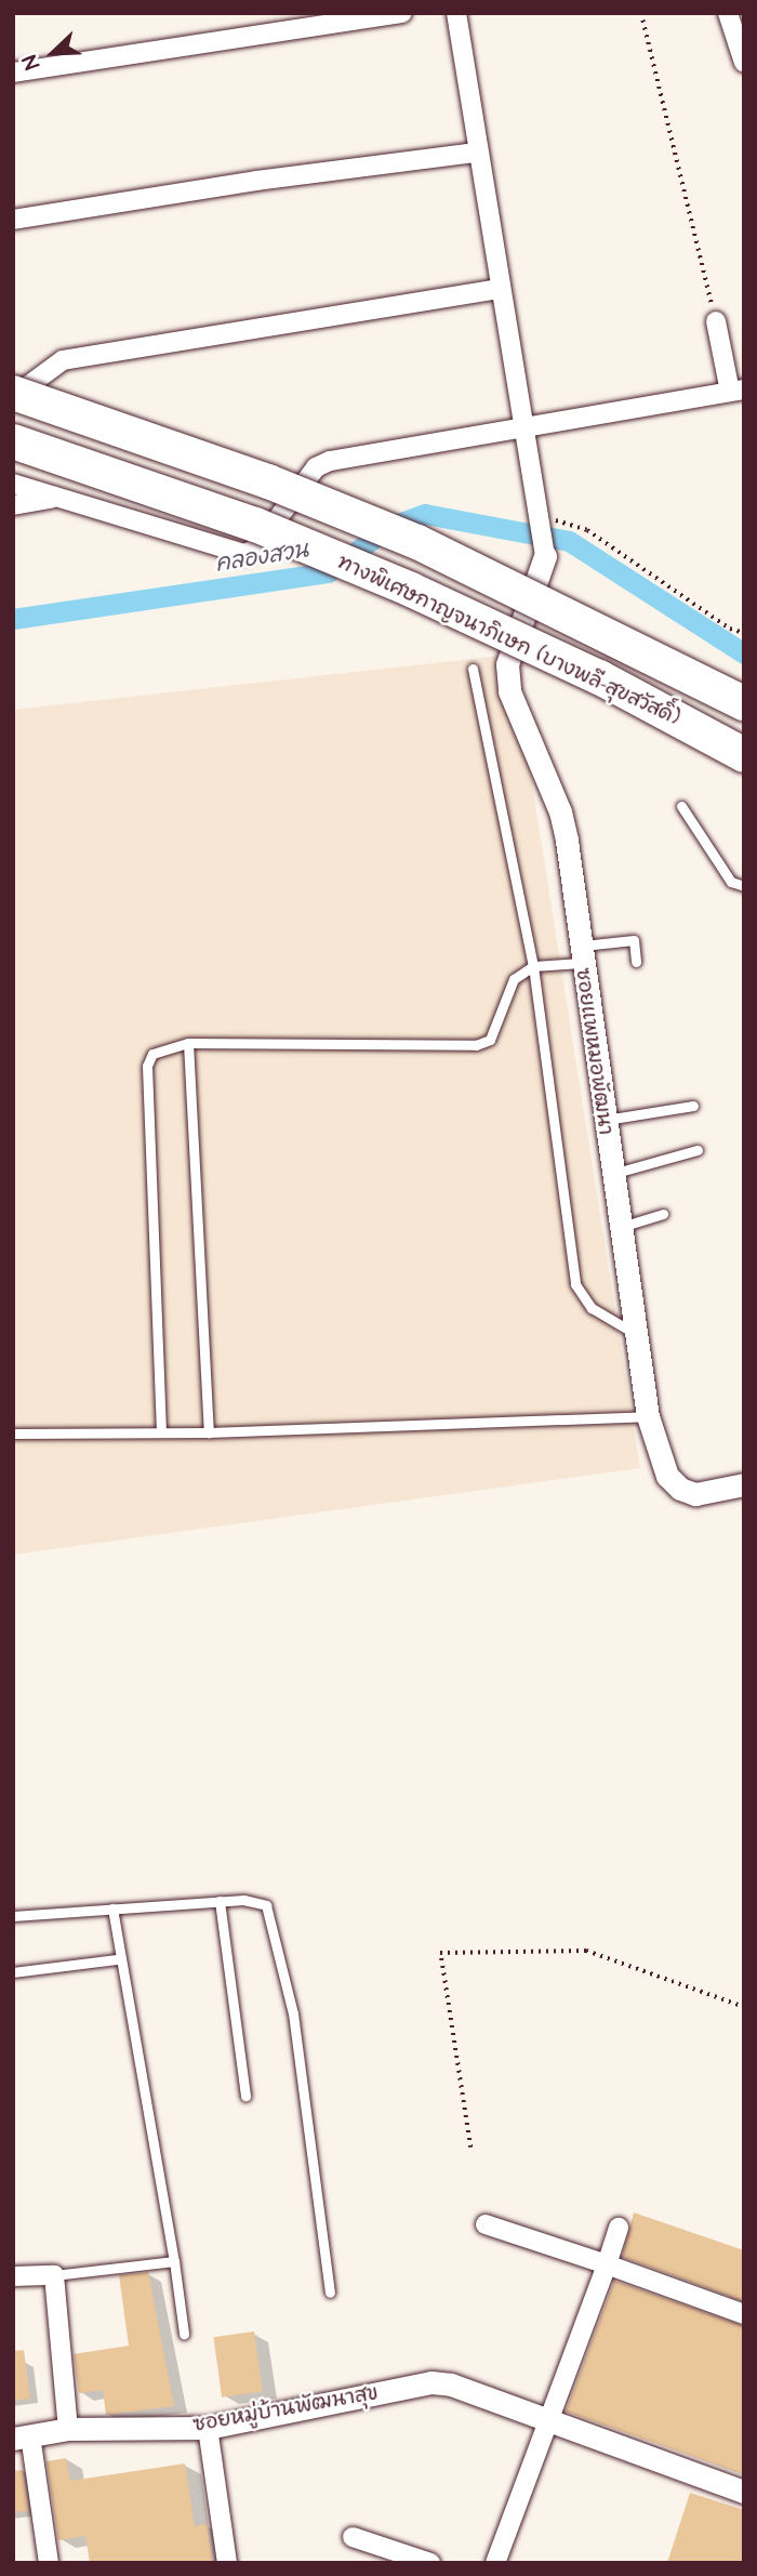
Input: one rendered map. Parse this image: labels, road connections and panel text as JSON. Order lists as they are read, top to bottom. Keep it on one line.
{"streets":{"highway":["ทางพิเศษกาญจนาภิเษก (บางพลี-สุขสวัสดิ์)"],"street":["ซอยแพหมอพัฒนา","ซอยหมู่บ้านพัฒนาสุข"]},"water":["คลองสวน"],"north":"bottom left"}
